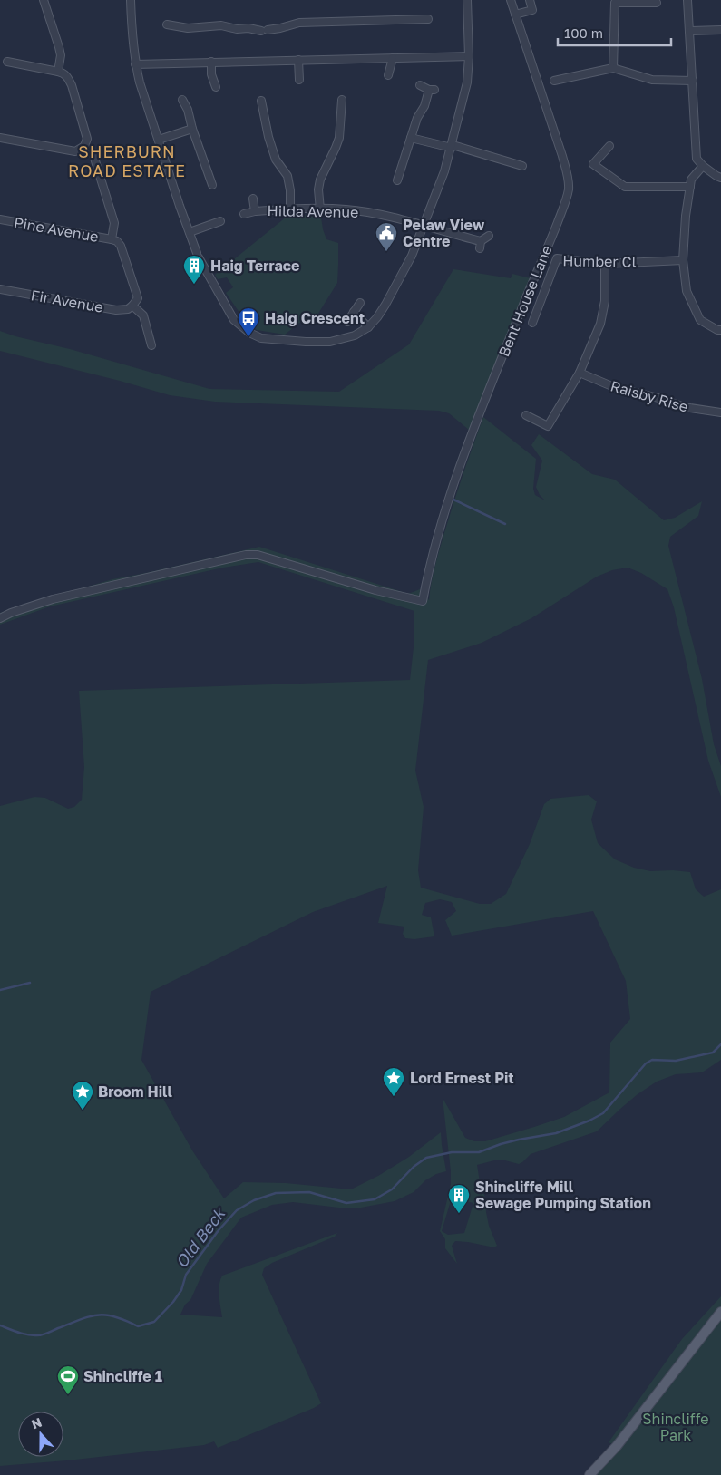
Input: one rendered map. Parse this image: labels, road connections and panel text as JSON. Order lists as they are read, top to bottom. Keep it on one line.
{"streets":{"street":["Hilda Avenue","Pine Avenue","Humber Cl","Fir Avenue","Bent House Lane","Raisby Rise"]},"districts":["SHERBURN ROAD ESTATE"],"water":["Old Beck"],"parks":["Shincliffe Park"],"places":{"public building":["Pelaw View Centre"],"building":["Haig Terrace","Shincliffe Mill Sewage Pumping Station"],"bus stop":["Haig Crescent"],"place":["Lord Ernest Pit","Broom Hill"],"sports":["Shincliffe 1"]},"scale_bar":"100 m","north":"top"}
